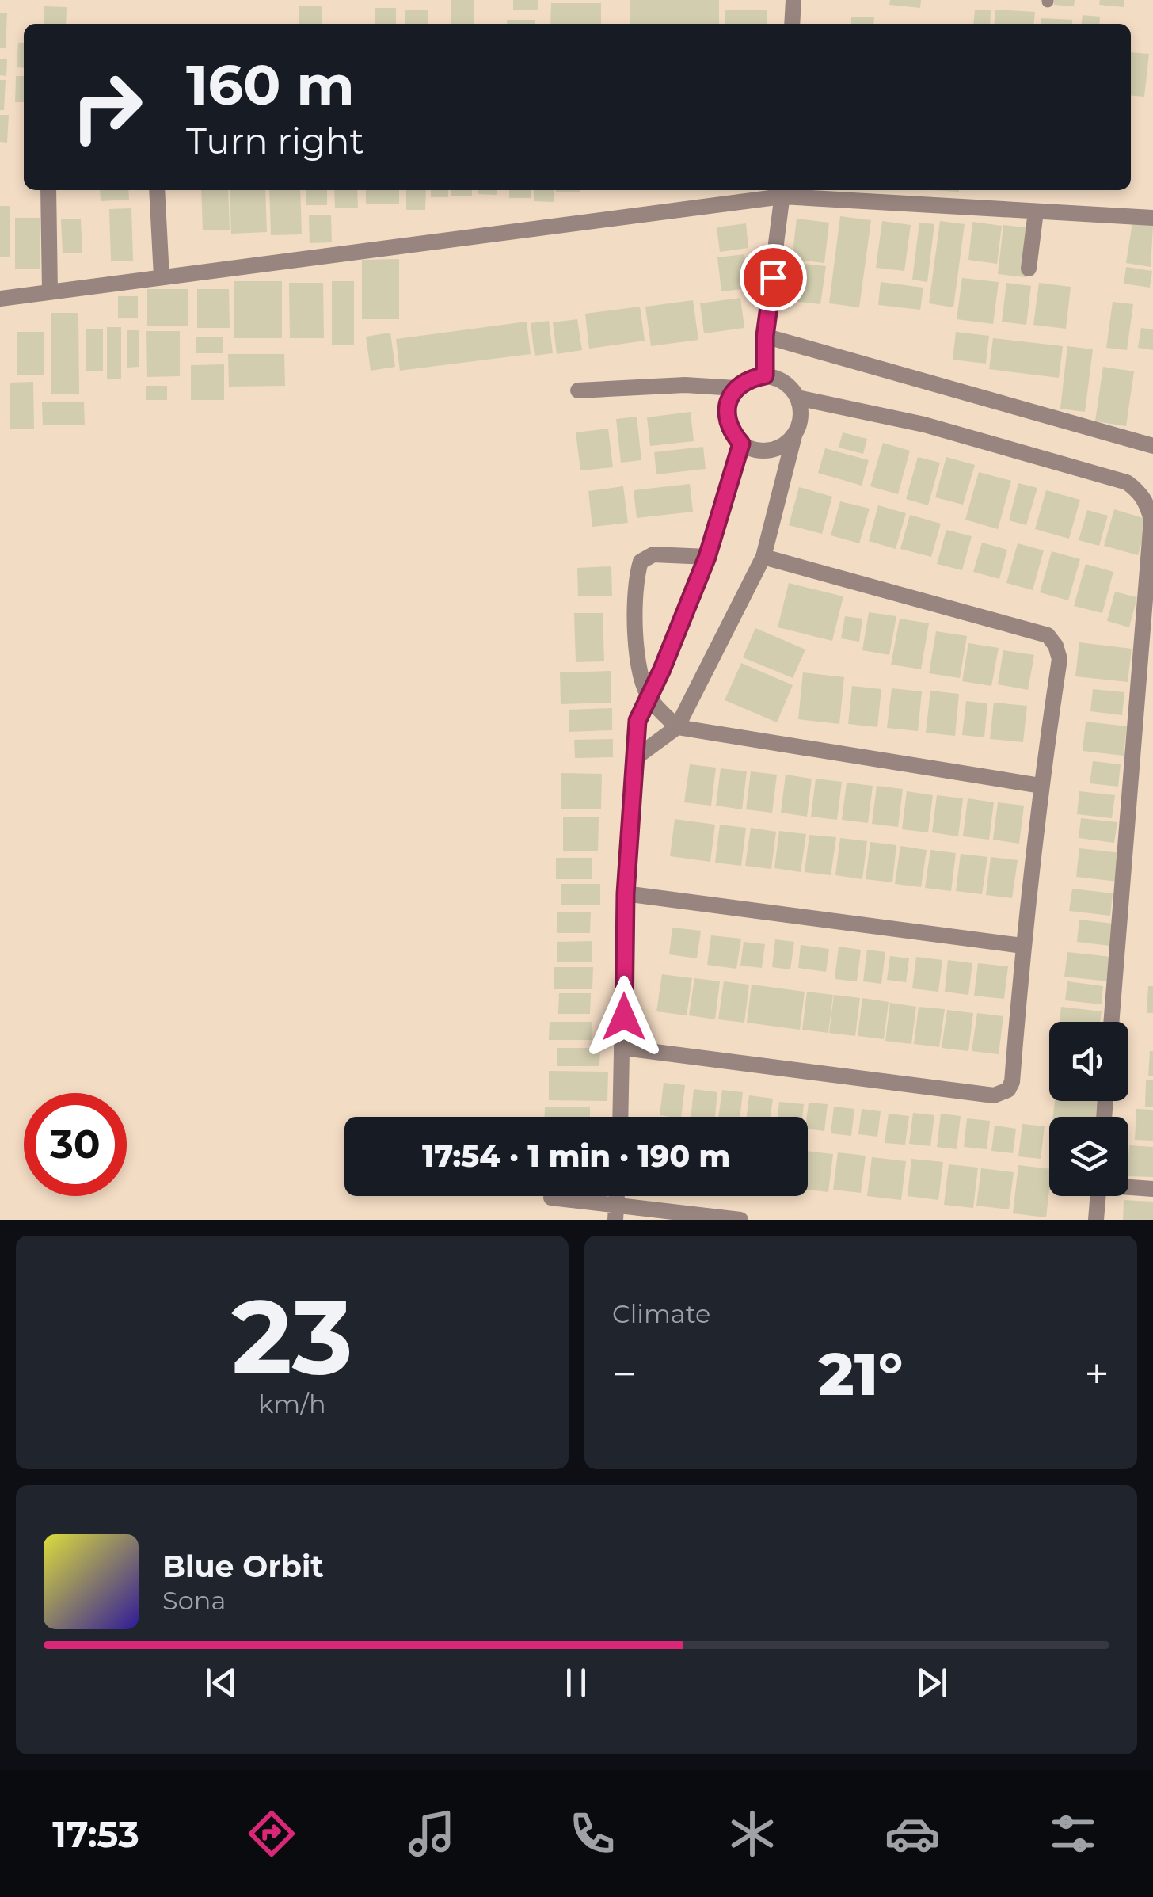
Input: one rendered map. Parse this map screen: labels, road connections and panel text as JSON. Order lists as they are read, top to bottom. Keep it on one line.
{"page":{"turn":["160 m","Turn right"],"limit":"30","trip":"17:54 · 1 min · 190 m","tile":[["23","km/h"],"Climate"],"heat":["−","21°","+"],"song":["Blue Orbit","Sona"],"tabs":"17:53"}}
